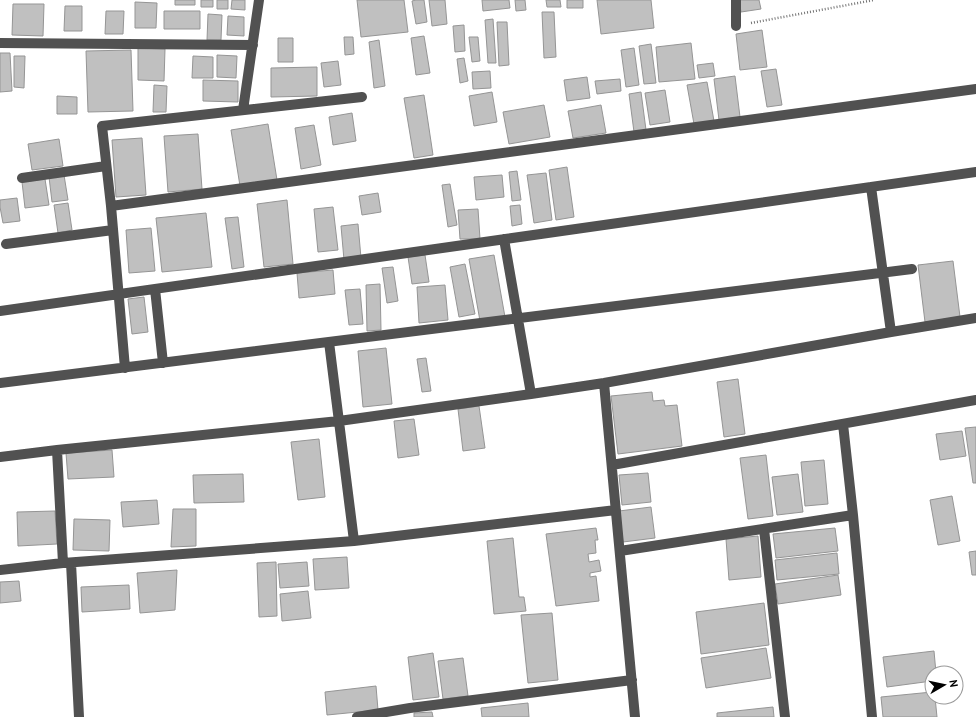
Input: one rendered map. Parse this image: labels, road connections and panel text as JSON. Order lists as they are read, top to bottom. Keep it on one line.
{"north":"right"}
